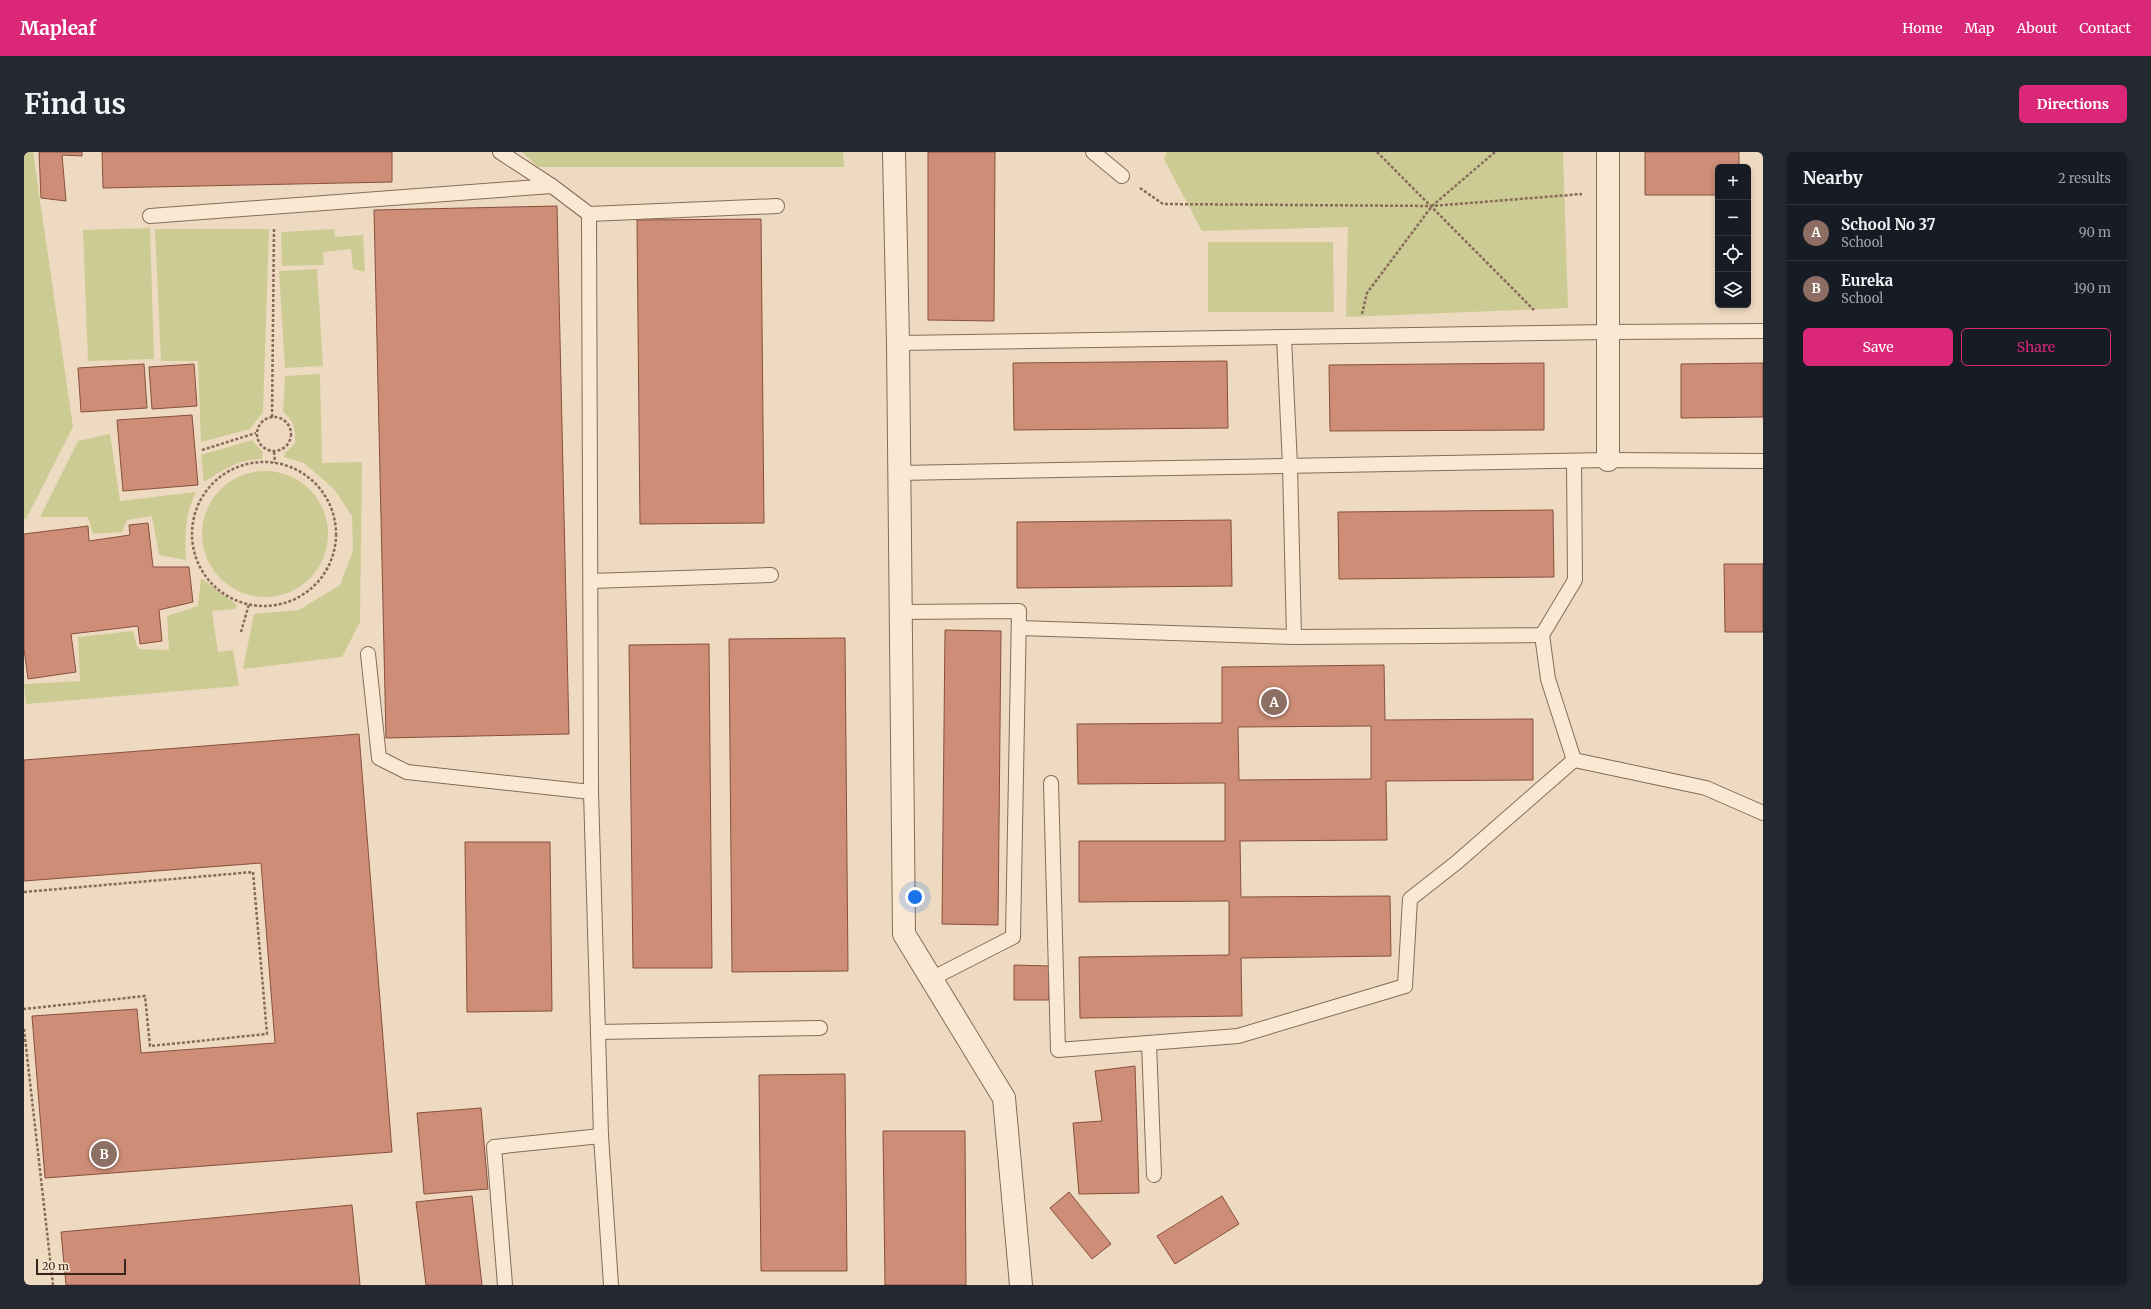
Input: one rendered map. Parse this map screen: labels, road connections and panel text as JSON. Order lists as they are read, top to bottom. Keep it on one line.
{"scale_bar":"20 m","page":{"header":"Mapleaf","nav":["Home","Map","About","Contact"],"buttons":["Directions",["Save","Share"]],"title":"Find us","heading":["Nearby","2 results"],"map_buttons":["+","−"],"list":[{"mark":"A","name":"School No 37","note":"School","value":"90 m"},{"mark":"B","name":"Eureka","note":"School","value":"190 m"}],"pins":["A","B"],"scale":"20 m"}}
